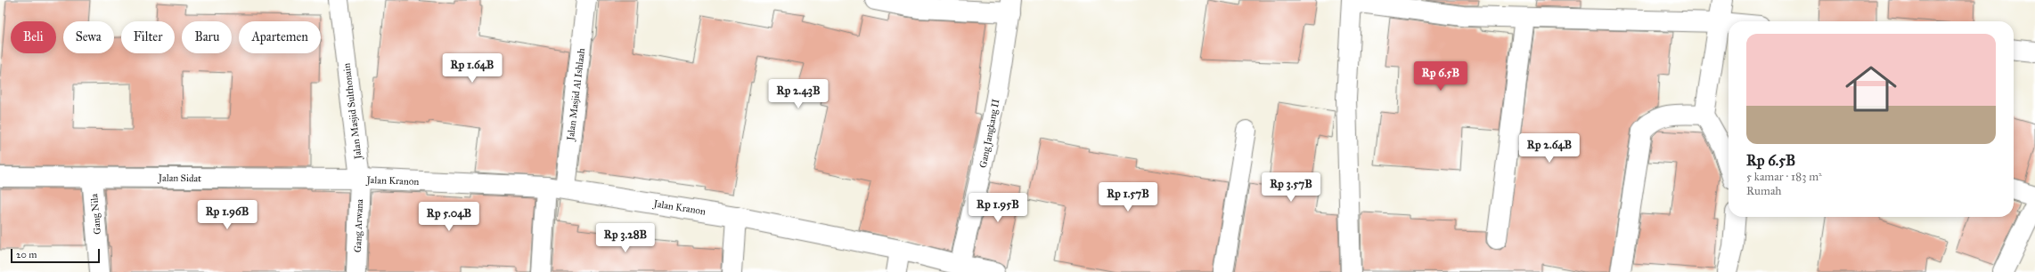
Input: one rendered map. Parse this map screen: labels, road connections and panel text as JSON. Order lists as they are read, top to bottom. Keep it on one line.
{"streets":{"street":["Jalan Masjid Al Ishlaah","Jalan Masjid Sulthonain","Gang Jangkang II","Jalan Sidat","Jalan Kranon","Gang Nila","Gang Arwana"]},"crossings":[["Jalan Masjid Al Ishlaah","Jalan Kranon"],["Jalan Masjid Sulthonain","Jalan Sidat"],["Jalan Masjid Sulthonain","Jalan Kranon"],["Jalan Masjid Sulthonain","Gang Arwana"],["Gang Jangkang II","Jalan Kranon"],["Jalan Sidat","Jalan Kranon"],["Jalan Sidat","Gang Nila"],["Jalan Sidat","Gang Arwana"],["Jalan Kranon","Gang Arwana"]],"scale_bar":"20 m","page":{"chip":["Beli","Sewa","Filter","Baru","Apartemen"],"list":[{"name":"Rp 6.5B","note":"5 kamar · 183 m² · Rumah"}],"price":["Rp 1.64B","Rp 6.5B","Rp 2.43B","Rp 2.64B","Rp 3.57B","Rp 1.57B","Rp 1.95B","Rp 1.96B","Rp 5.04B","Rp 3.28B"],"scale":"20 m"}}
